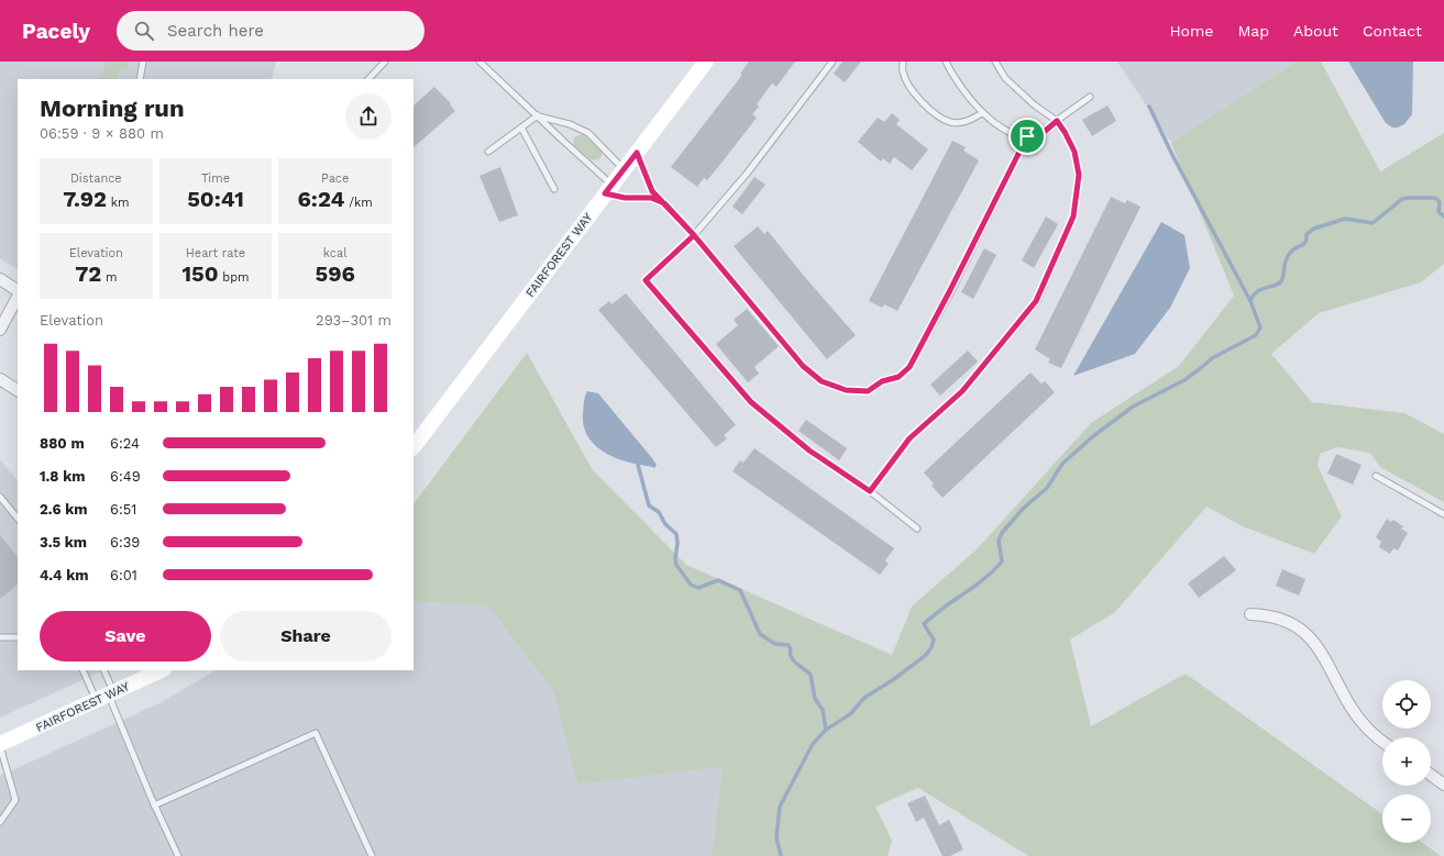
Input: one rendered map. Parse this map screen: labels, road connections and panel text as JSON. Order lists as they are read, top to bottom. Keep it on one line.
{"streets":{"main road":["FAIRFOREST WAY"]},"page":{"header":"Pacely","search":"Search here","nav":["Home","Map","About","Contact"],"heading":["Morning run","06:59 · 9 × 880 m"],"stats":[["Distance","7.92 km"],["Time","50:41"],["Pace","6:24 /km"],["Elevation","72 m"],["Heart rate","150 bpm"],["kcal","596"]],"chart":["Elevation","293–301 m"],"list":[{"name":"880 m","note":"6:24"},{"name":"1.8 km","note":"6:49"},{"name":"2.6 km","note":"6:51"},{"name":"3.5 km","note":"6:39"},{"name":"4.4 km","note":"6:01"}],"buttons":["Save","Share"],"map_buttons":["+","−"]}}
